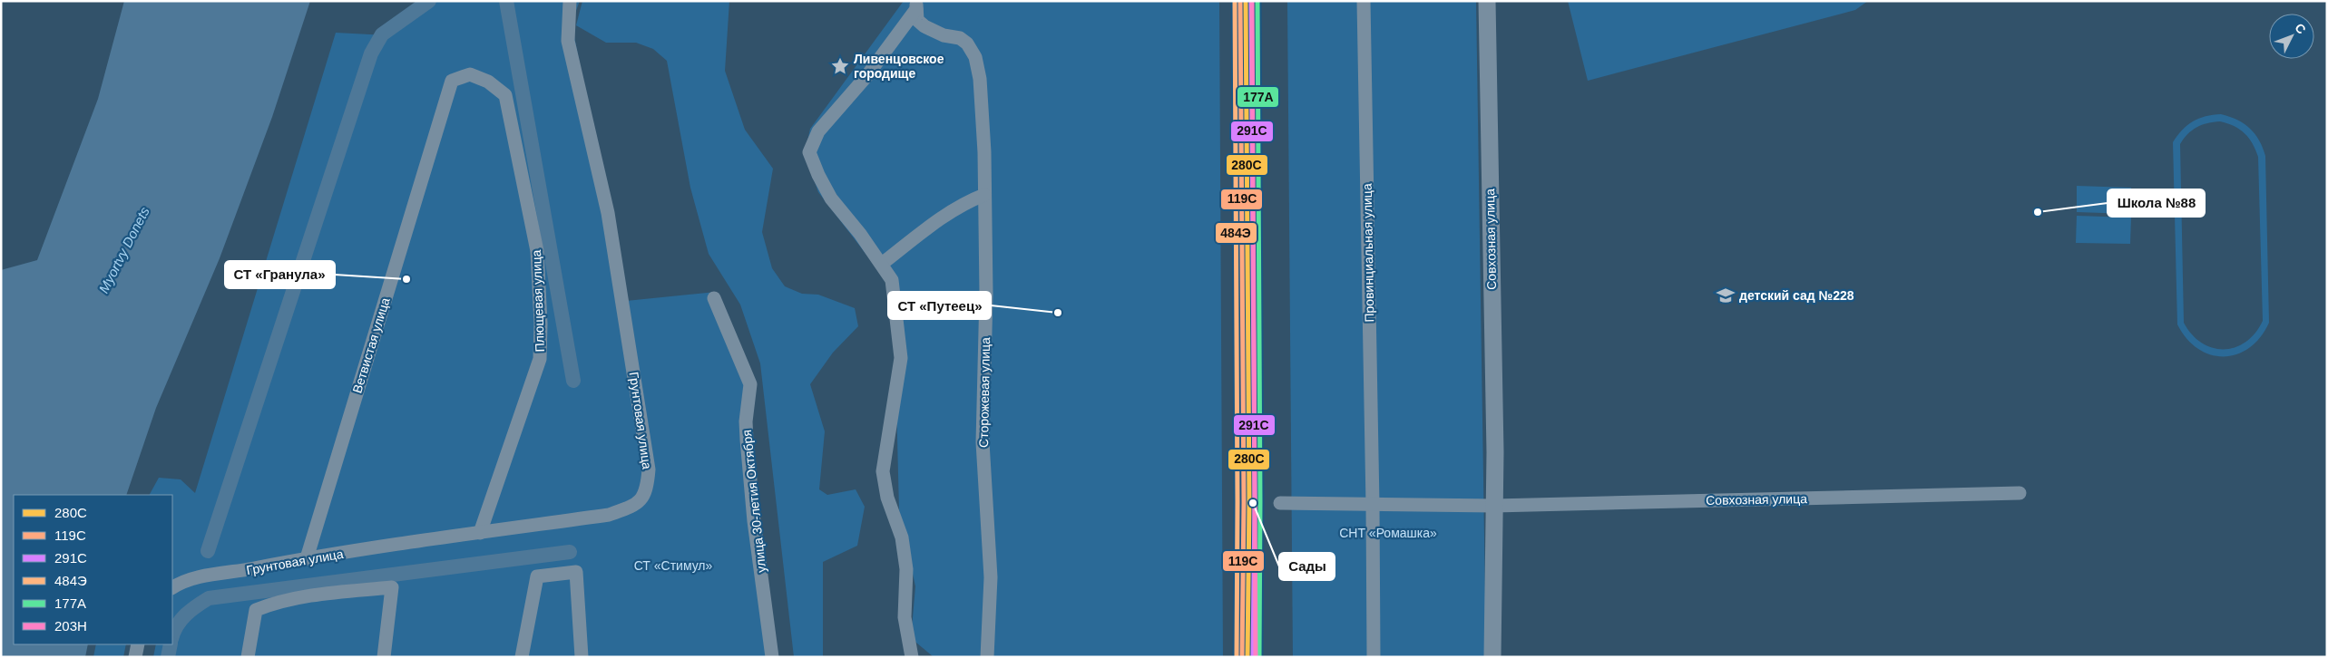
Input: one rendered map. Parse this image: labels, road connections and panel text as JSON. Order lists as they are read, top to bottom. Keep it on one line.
{"streets":{"street":["Совхозная улица","Провинциальная улица","Плющевая улица","Ветвистая улица","Сторожевая улица","Грунтовая улица","улица 30-летия Октября"]},"crossings":[["Плющевая улица","Ветвистая улица"],["Плющевая улица","Грунтовая улица"],["Ветвистая улица","Грунтовая улица"]],"water":["Myortvy Donets"],"parks":["СНТ «Ромашка»","СТ «Стимул»"],"places":{"place":["Ливенцовское городище"],"other":["Школа №88","СТ «Гранула»","СТ «Путеец»","Сады"],"school or university":["детский сад №228"]},"lines":["transit line 280С","transit line 119С","transit line 291С","transit line 484Э","transit line 177А","transit line 203Н"],"legend":["280С","119С","291С","484Э","177А","203Н"],"north":"top right"}
